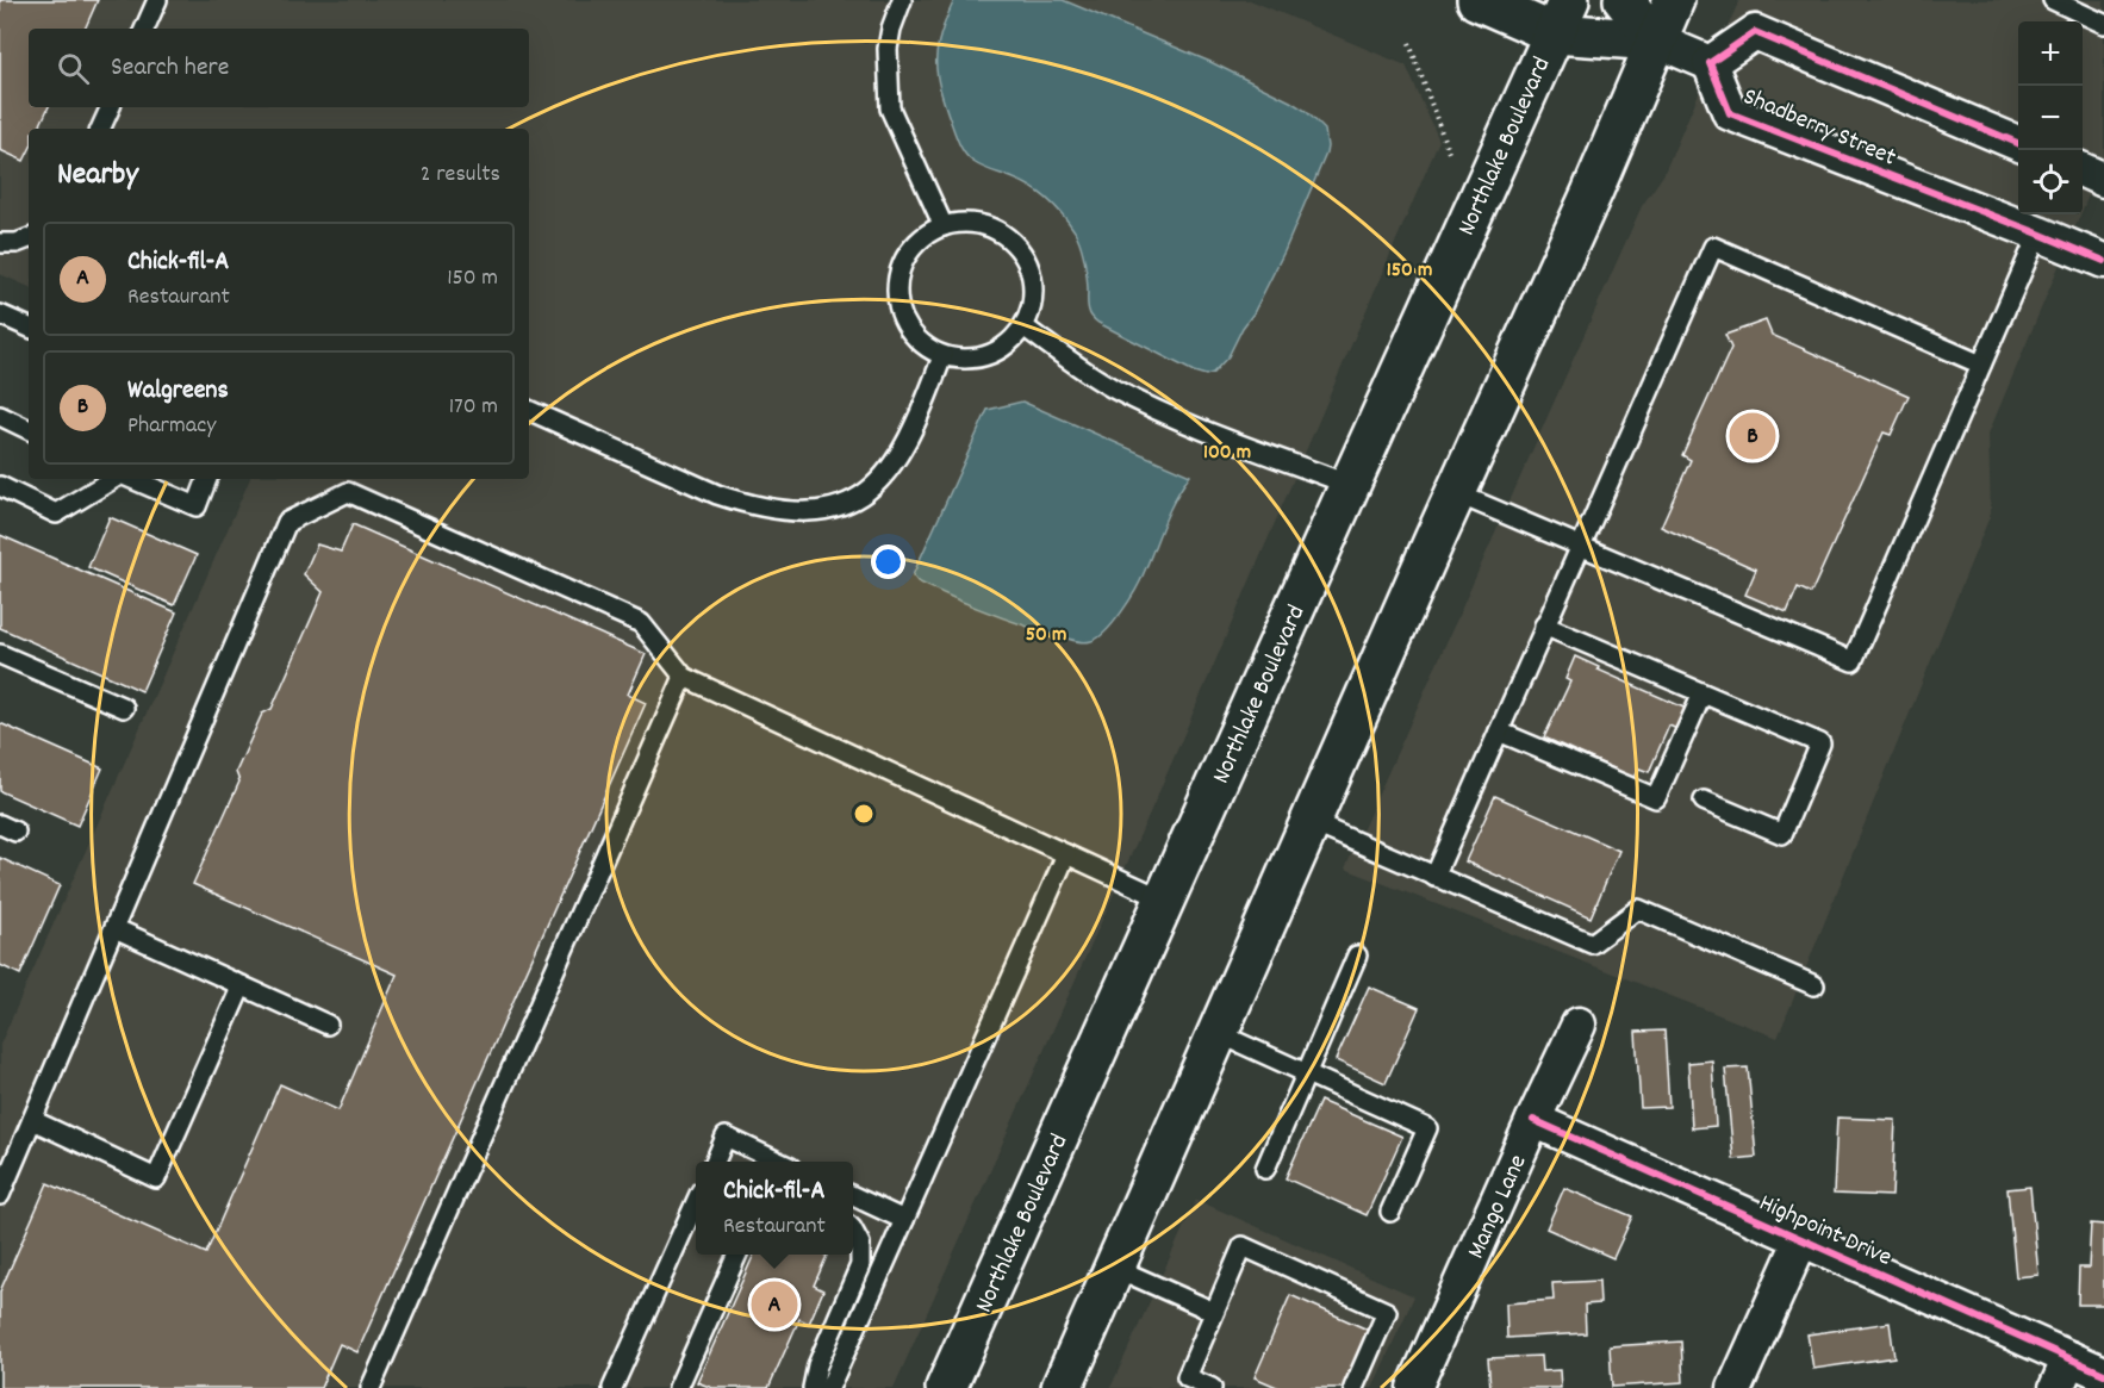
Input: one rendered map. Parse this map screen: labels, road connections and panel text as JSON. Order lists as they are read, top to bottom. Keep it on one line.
{"streets":{"main road":["Northlake Boulevard"],"street":["Shadberry Street","Mango Lane","Highpoint Drive"]},"crossings":[["Mango Lane","Highpoint Drive"]],"page":{"map_buttons":["+","−"],"search":"Search here","heading":["Nearby","2 results"],"list":[{"mark":"A","name":"Chick-fil-A","note":"Restaurant","value":"150 m"},{"mark":"B","name":"Walgreens","note":"Pharmacy","value":"170 m"}],"pins":["B","A"],"popup":["Chick-fil-A","Restaurant"]},"rings":["150 m","100 m","50 m"]}
